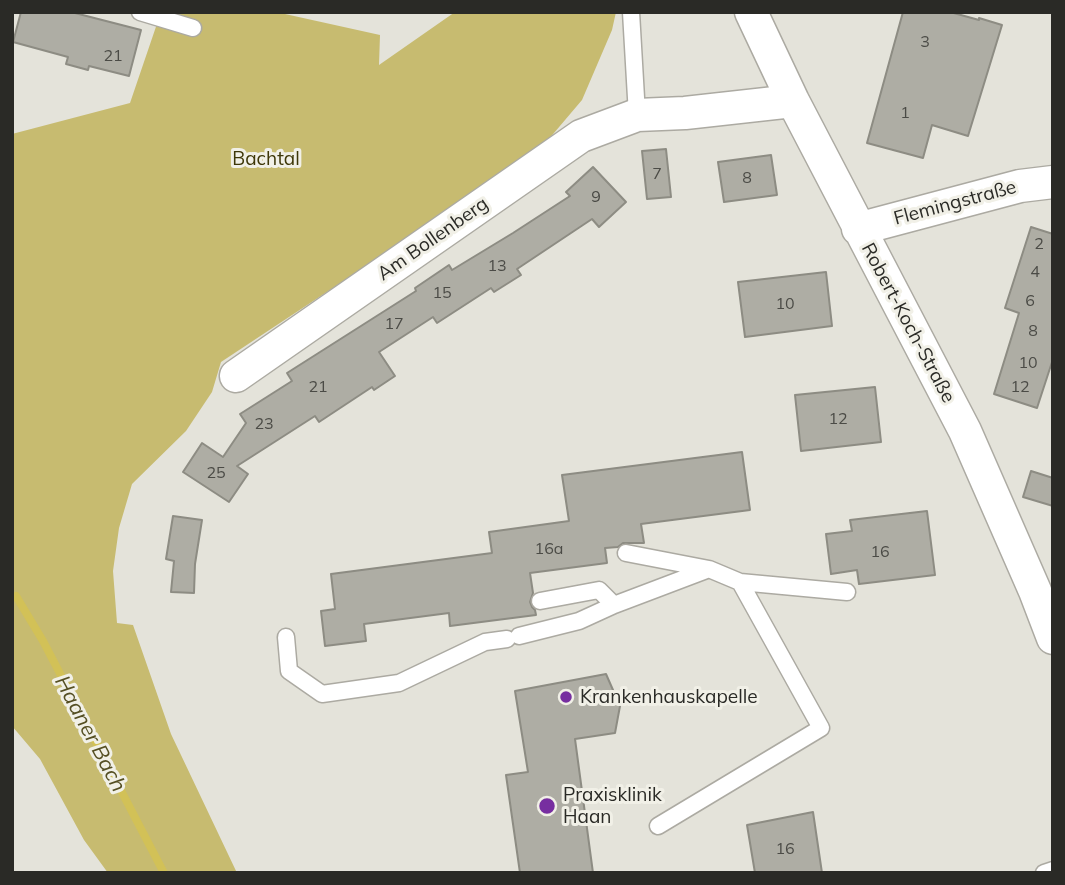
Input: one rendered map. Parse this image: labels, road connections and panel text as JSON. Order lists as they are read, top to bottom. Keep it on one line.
{"streets":{"street":["Flemingstraße","Am Bollenberg","Robert-Koch-Straße"]},"crossings":[["Flemingstraße","Robert-Koch-Straße"],["Am Bollenberg","Robert-Koch-Straße"]],"water":["Haaner Bach"],"parks":["Bachtal"],"places":["Krankenhauskapelle","Praxisklinik Haan"],"house_numbers":["3","21","1","7","8","9","2","13","4","15","6","10","17","8","10","21","12","12","23","25","16a","16","16"]}
